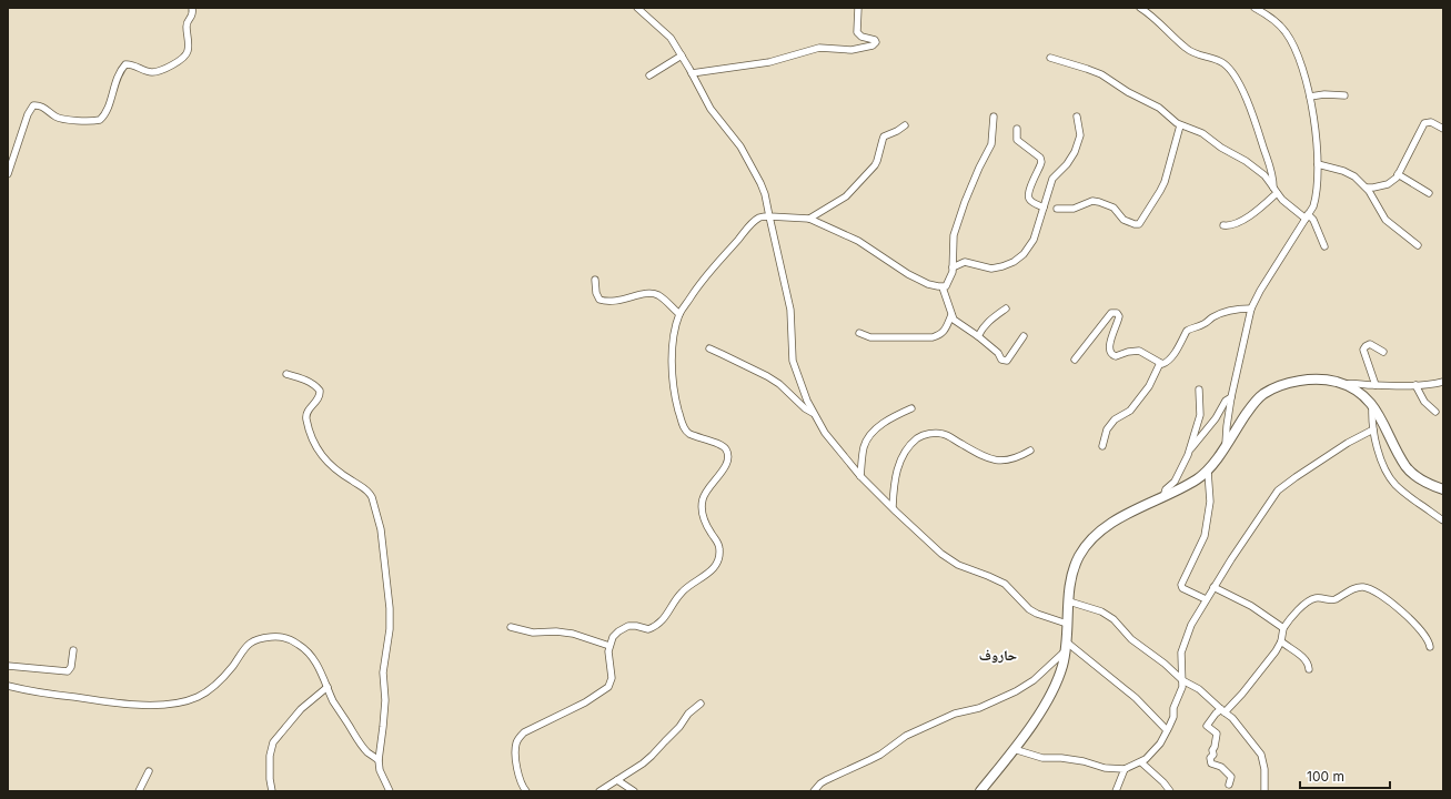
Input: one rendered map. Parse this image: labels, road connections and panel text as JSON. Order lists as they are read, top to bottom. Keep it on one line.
{"districts":["حاروف"],"scale_bar":"100 m"}
